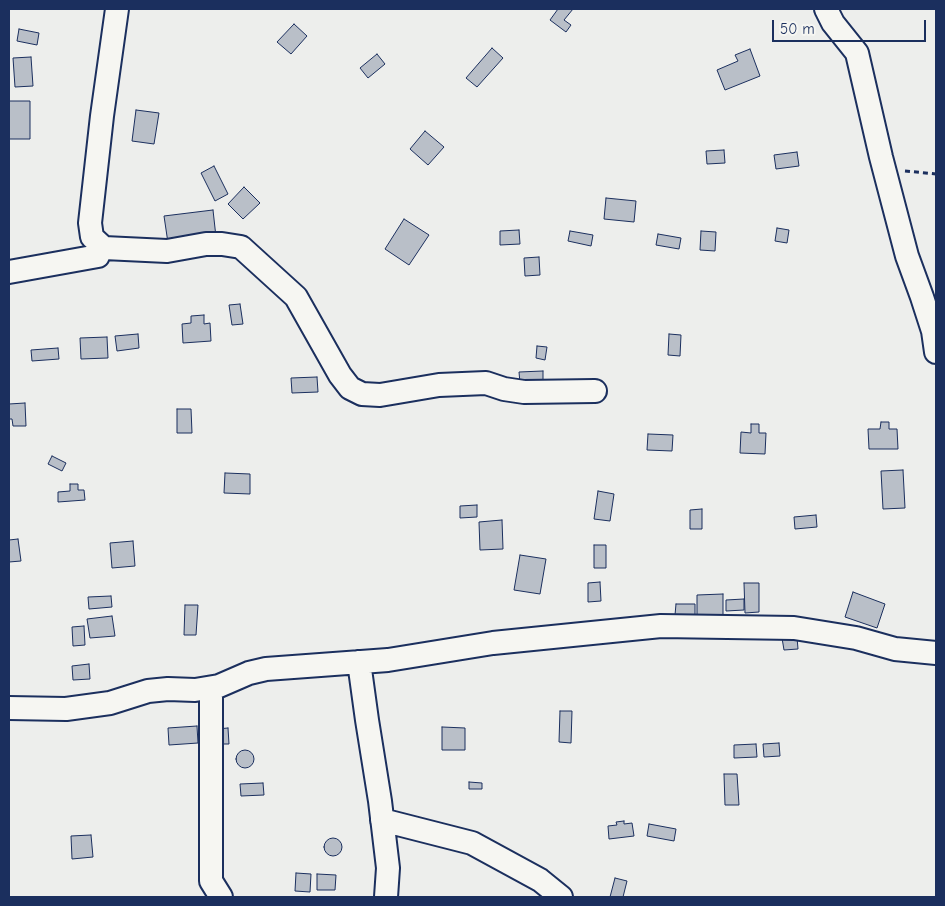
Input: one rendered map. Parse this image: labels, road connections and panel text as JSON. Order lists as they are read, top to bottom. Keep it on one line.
{"scale_bar":"50 m"}
